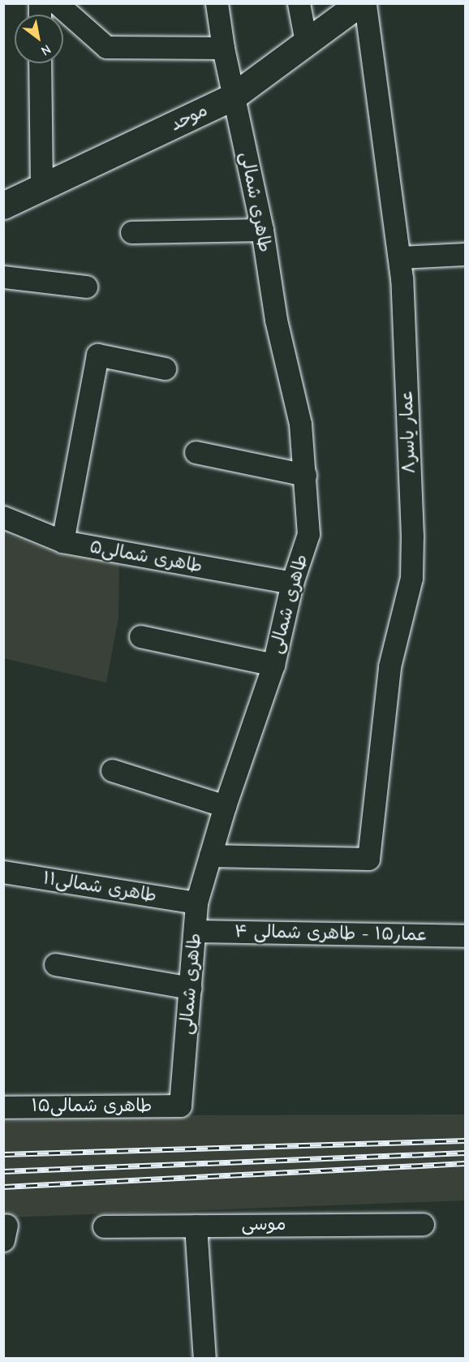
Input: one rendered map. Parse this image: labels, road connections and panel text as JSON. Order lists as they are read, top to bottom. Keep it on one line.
{"streets":{"street":["موحد","طاهری شمالی","عمار یاسر۸","طاهری شمالی۵","طاهری شمالی۱۱","عمار۱۵ - طاهری شمالی ۴","طاهری شمالی۱۵","موسی"]},"crossings":[["موحد","طاهری شمالی"],["طاهری شمالی","عمار یاسر۸"],["طاهری شمالی","طاهری شمالی۵"],["طاهری شمالی","طاهری شمالی۱۱"],["طاهری شمالی","عمار۱۵ - طاهری شمالی ۴"],["طاهری شمالی","طاهری شمالی۱۵"]],"north":"bottom right"}
